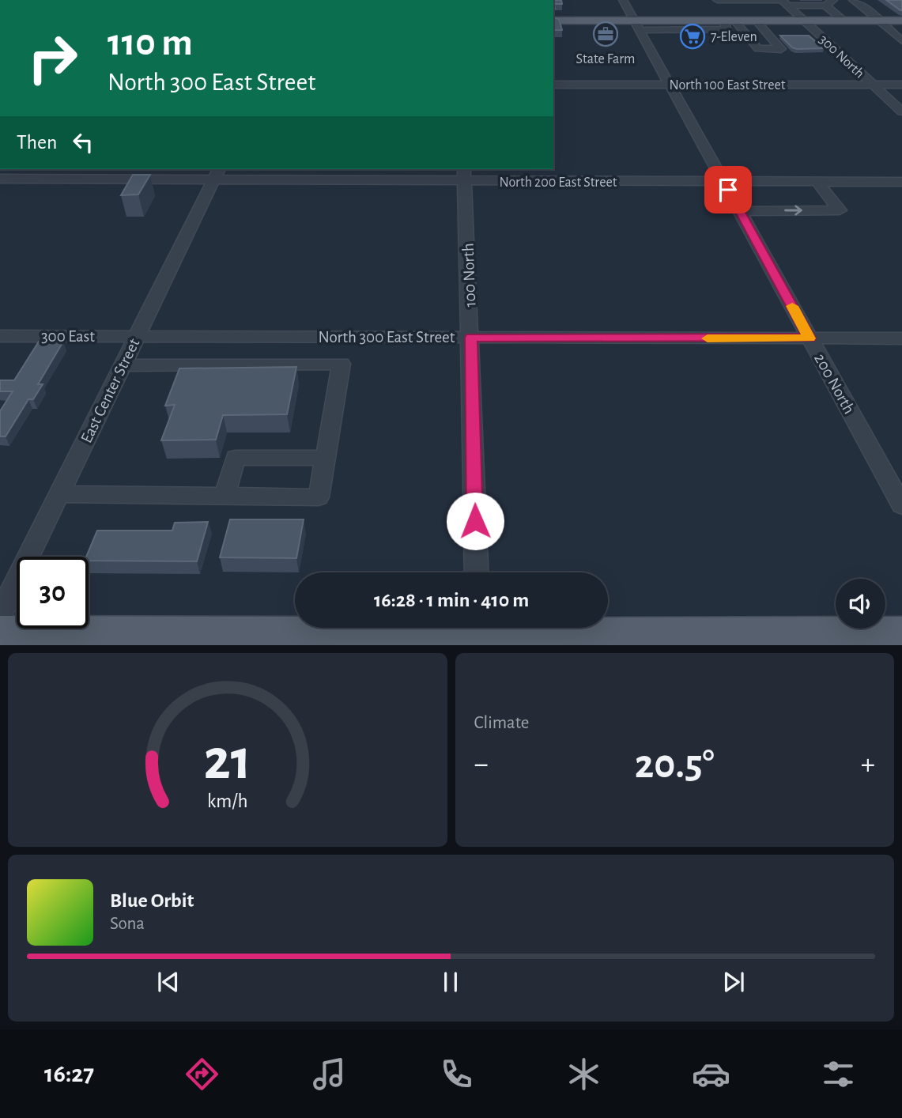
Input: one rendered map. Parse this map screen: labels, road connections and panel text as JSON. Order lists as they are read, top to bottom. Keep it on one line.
{"streets":{"street":["300 North","North 100 East Street","North 200 East Street","100 North","300 East","North 300 East Street","200 North","East Center Street"]},"crossings":[["300 North","North 100 East Street"],["North 100 East Street","200 North"],["North 200 East Street","100 North"],["North 200 East Street","200 North"],["North 200 East Street","East Center Street"],["100 North","North 300 East Street"],["300 East","North 300 East Street"],["300 East","East Center Street"],["North 300 East Street","200 North"],["North 300 East Street","East Center Street"]],"places":{"office":["State Farm"],"supermarket":["7-Eleven"]},"page":{"turn":["110 m","North 300 East Street"],"then":"Then","limit":"30","trip":"16:28 · 1 min · 410 m","tile":"Climate","heat":["−","20.5°","+"],"song":["Blue Orbit","Sona"],"tabs":"16:27","gauge":["21","km/h"]}}
